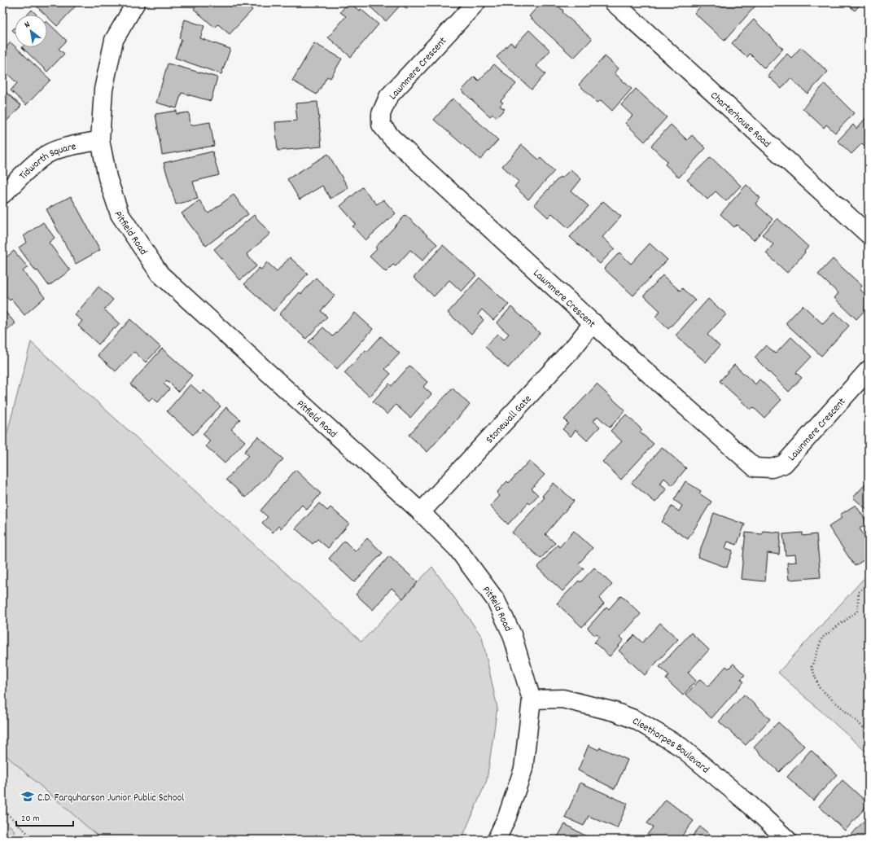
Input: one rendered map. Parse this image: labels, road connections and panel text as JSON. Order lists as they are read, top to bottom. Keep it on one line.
{"streets":{"street":["Lawnmere Crescent","Charterhouse Road","Tidworth Square","Pitfield Road","Stonewall Gate","Cleethorpes Boulevard"]},"crossings":[["Lawnmere Crescent","Stonewall Gate"],["Tidworth Square","Pitfield Road"],["Pitfield Road","Stonewall Gate"],["Pitfield Road","Cleethorpes Boulevard"]],"places":{"school or university":["C.D. Farquharson Junior Public School"]},"scale_bar":"20 m","north":"top left"}
